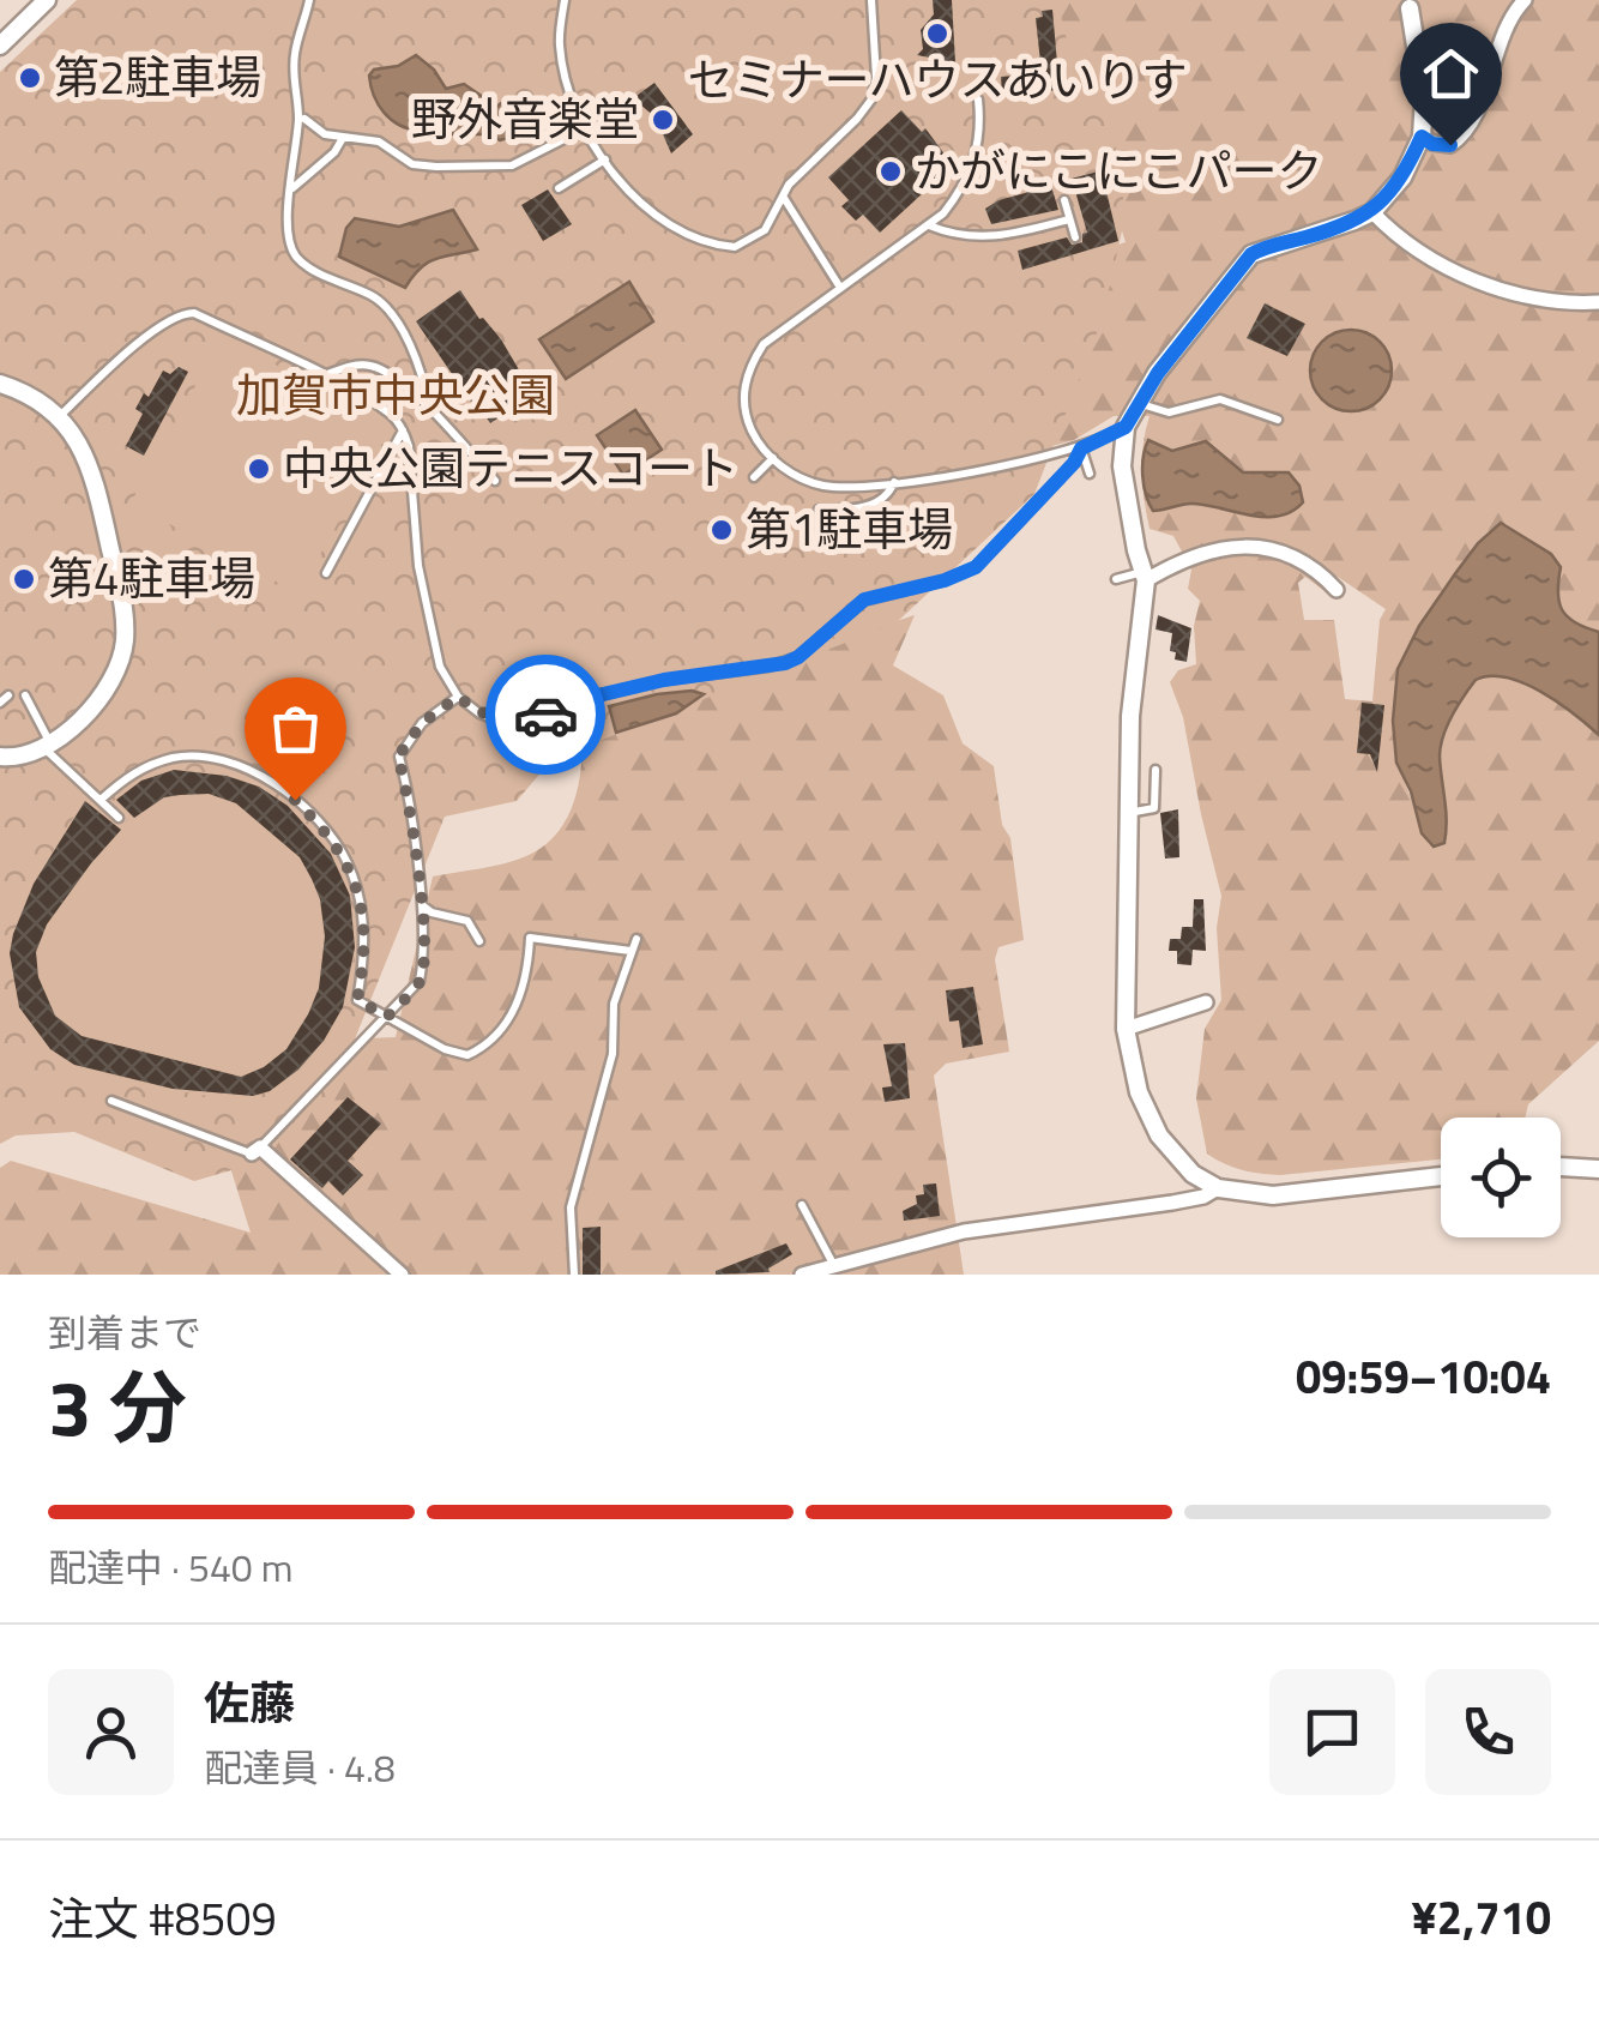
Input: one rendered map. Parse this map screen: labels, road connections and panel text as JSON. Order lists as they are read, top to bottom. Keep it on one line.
{"parks":["加賀市中央公園"],"places":["セミナーハウスあいりす","第2駐車場","野外音楽堂","かがにこにこパーク","中央公園テニスコート","第1駐車場","第4駐車場"],"page":{"heading":["3 分","到着まで","09:59–10:04"],"panel":["佐藤","配達員 · 4.8","注文 #8509","¥2,710"],"bar":"配達中 · 540 m"}}
